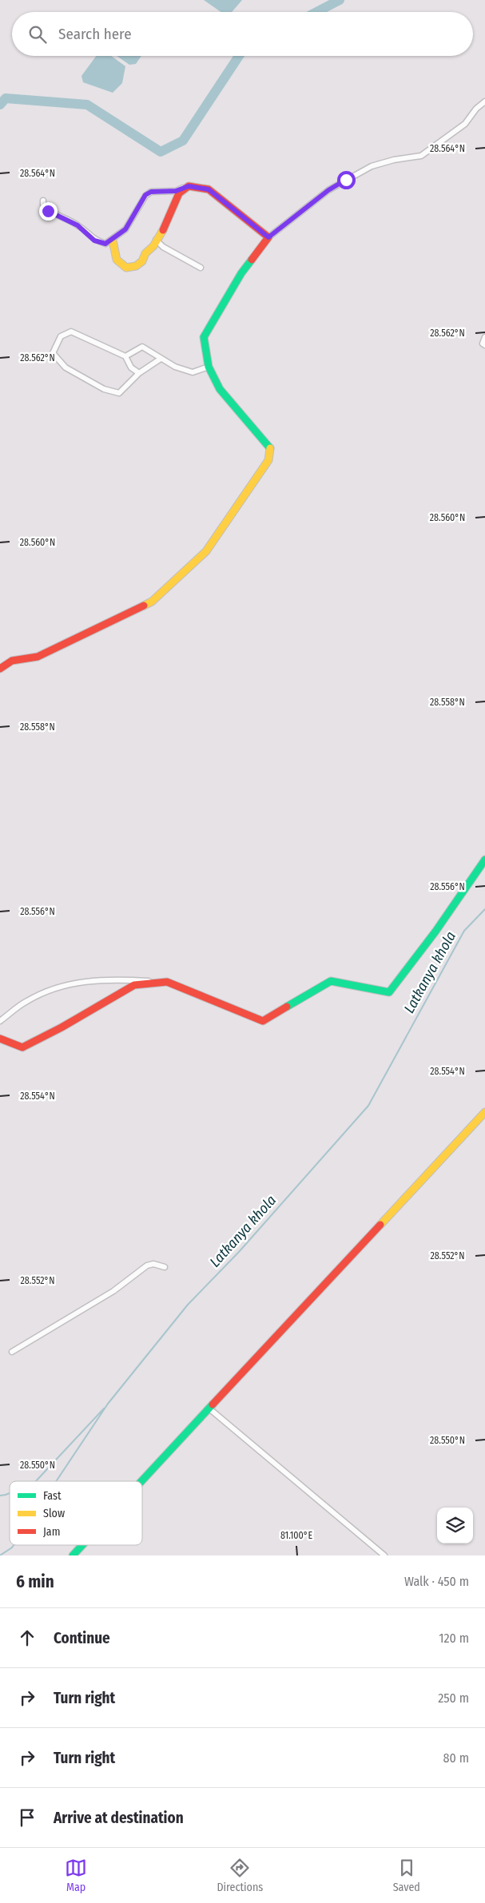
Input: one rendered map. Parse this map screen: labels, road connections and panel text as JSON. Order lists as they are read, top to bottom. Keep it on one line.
{"water":["Latkanya khola"],"legend":["Fast","Slow","Jam"],"page":{"search":"Search here","heading":["6 min","Walk · 450 m"],"list":[["Continue","120 m"],["Turn right","250 m"],["Turn right","80 m"],"Arrive at destination"],"nav":["Map","Directions","Saved"]},"coordinates":["28.564°N","28.562°N","28.560°N","28.558°N","28.556°N","28.554°N","28.552°N","28.550°N","81.100°E"]}
